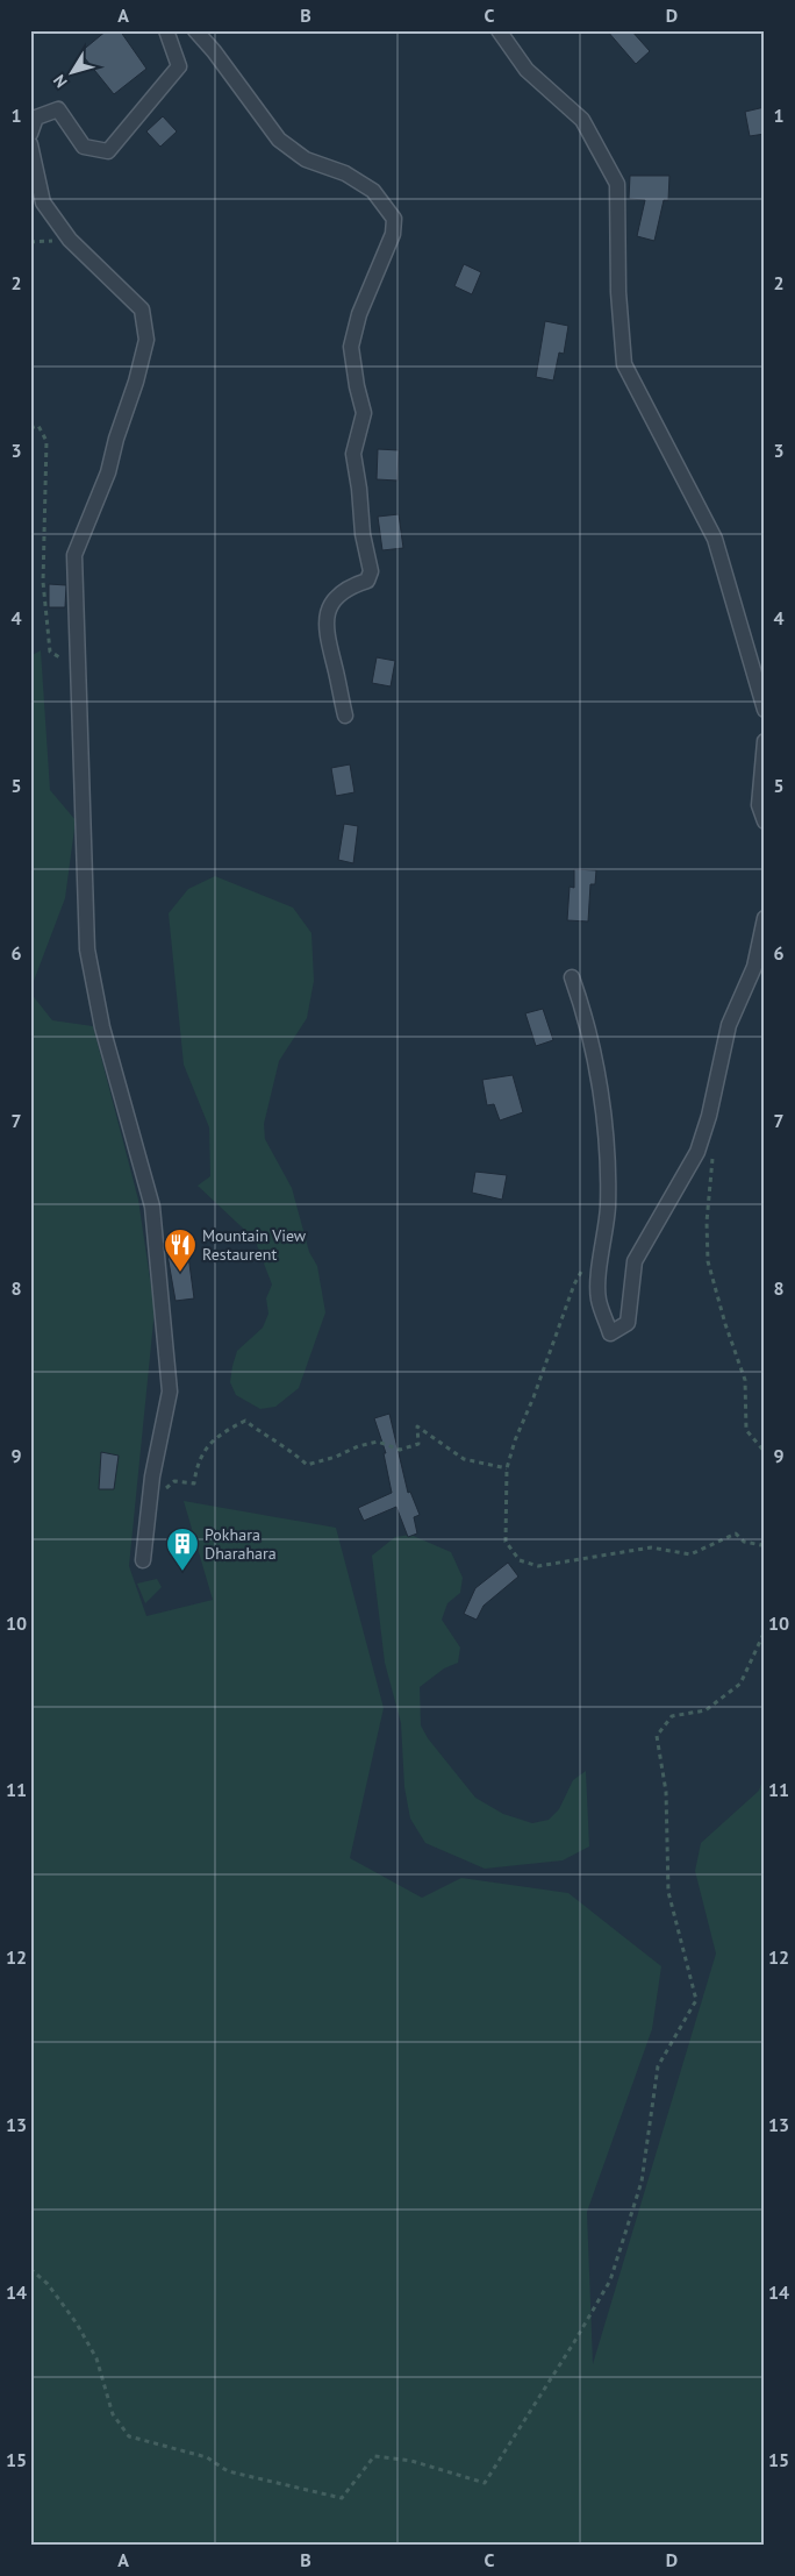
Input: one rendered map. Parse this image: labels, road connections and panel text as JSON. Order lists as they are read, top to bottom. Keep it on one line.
{"places":{"restaurant":["Mountain View Restaurent"],"building":["Pokhara Dharahara"]},"north":"bottom left","grid":{"columns":["A","B","C","D"],"rows":["1","2","3","4","5","6","7","8","9","10","11","12","13","14","15"]}}
